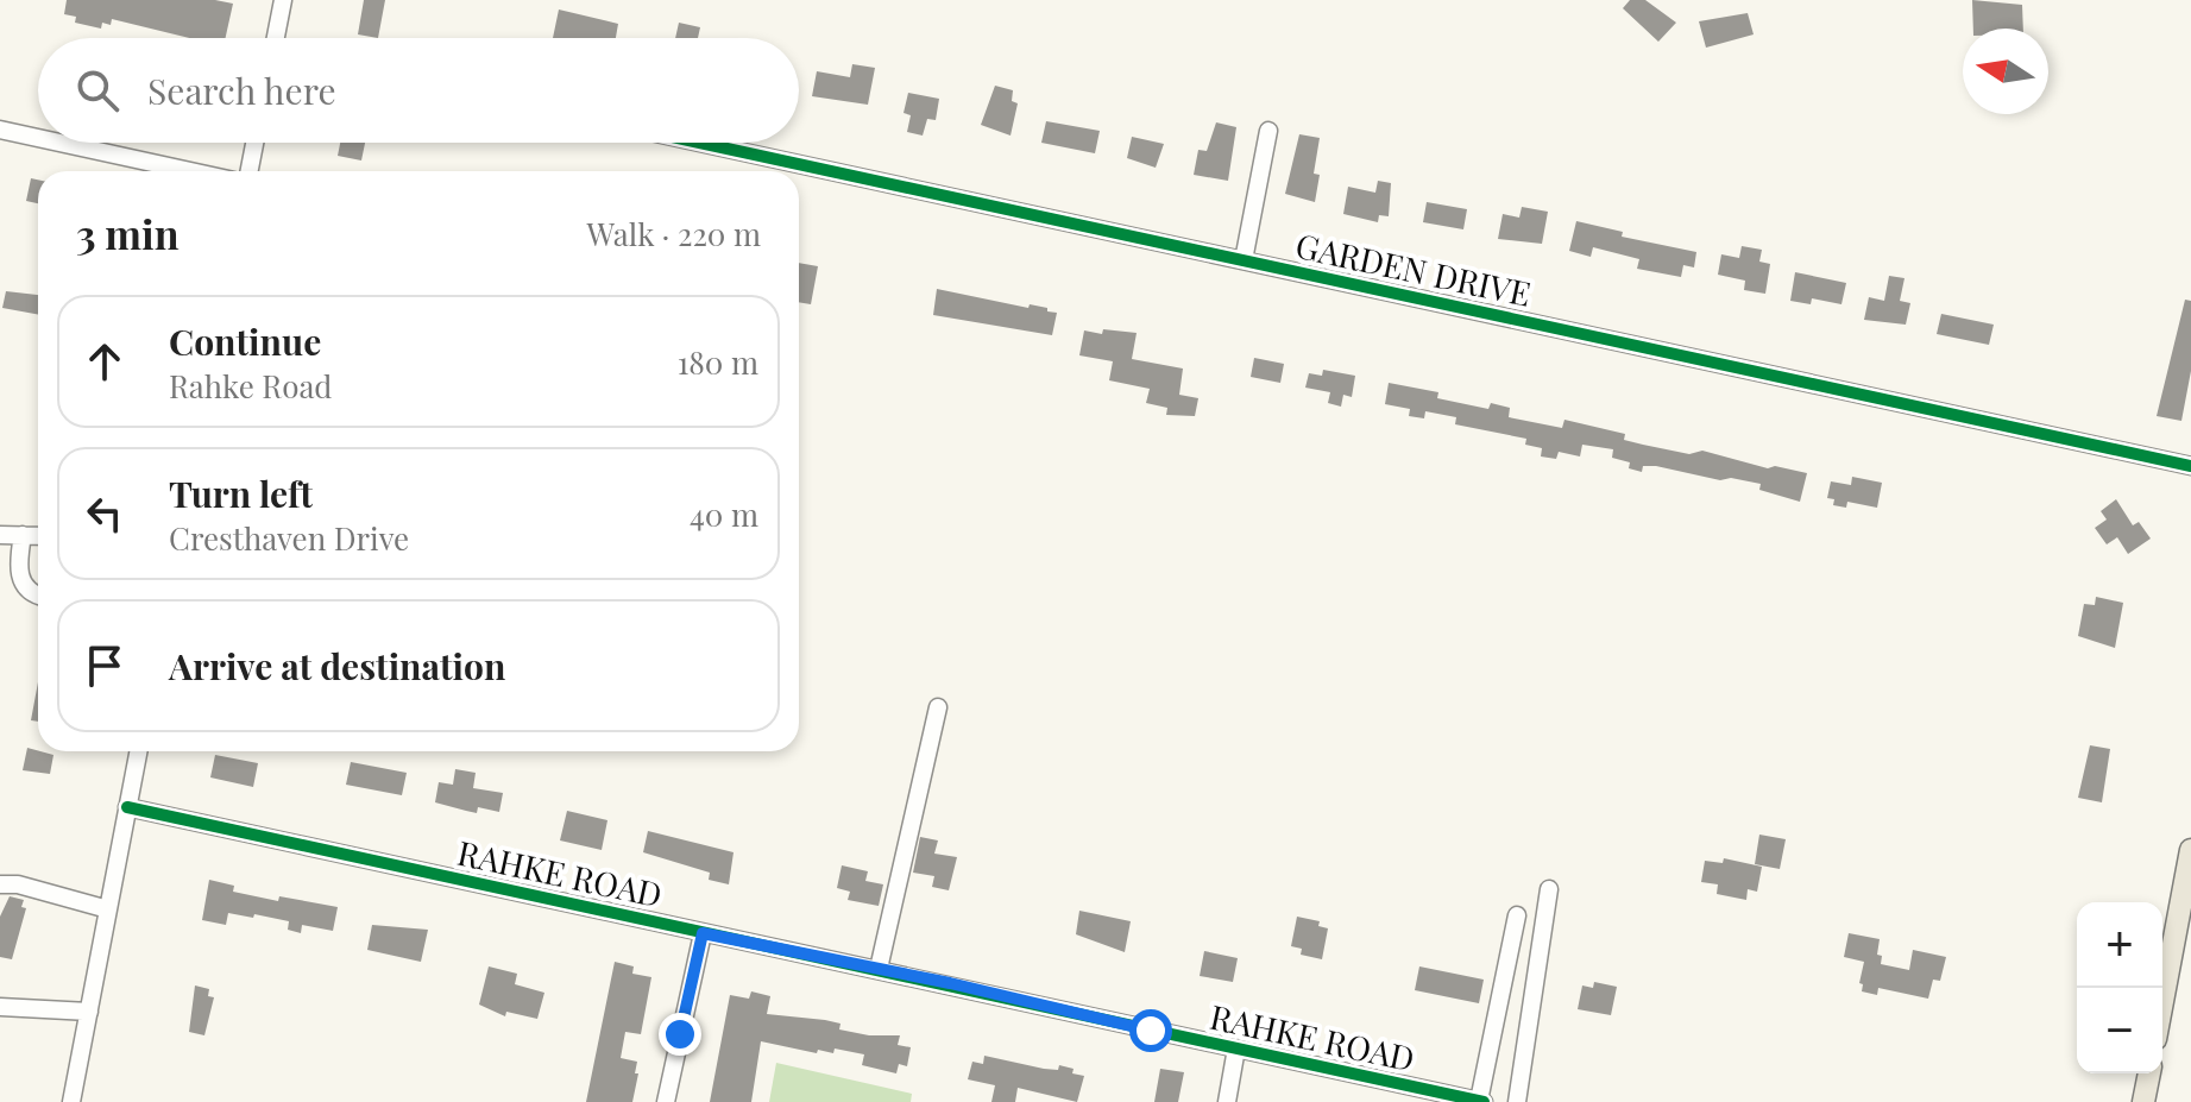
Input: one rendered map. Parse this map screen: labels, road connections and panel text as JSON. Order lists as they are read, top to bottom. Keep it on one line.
{"streets":{"street":["GARDEN DRIVE","RAHKE ROAD"]},"north":"left","page":{"search":"Search here","heading":["3 min","Walk · 220 m"],"list":[["Continue","Rahke Road","180 m"],["Turn left","Cresthaven Drive","40 m"],"Arrive at destination"],"map_buttons":["+","−"]}}
